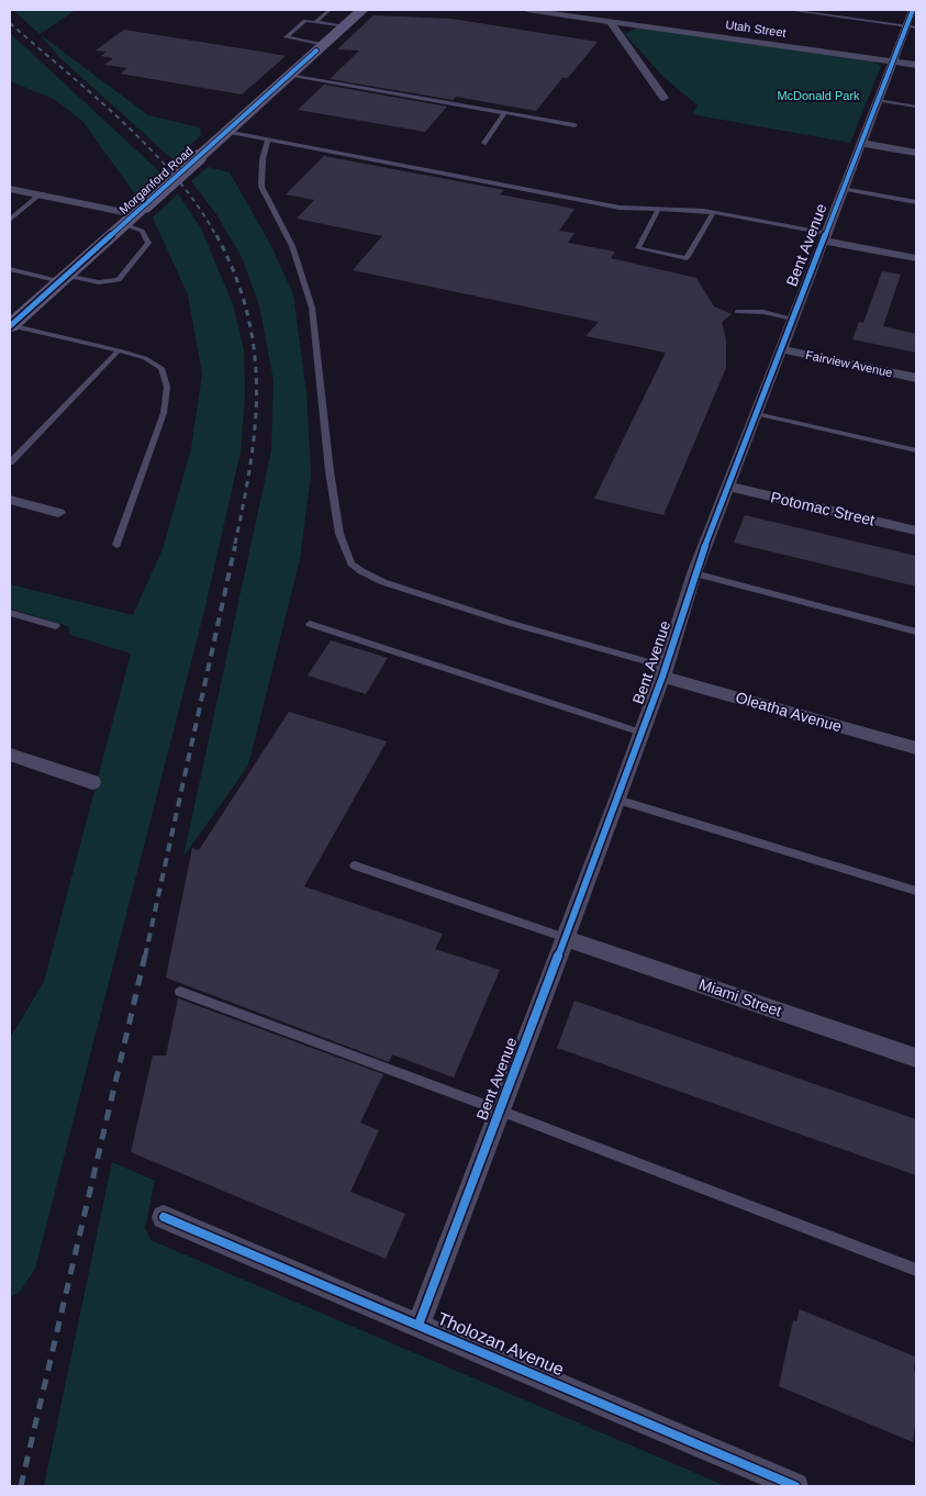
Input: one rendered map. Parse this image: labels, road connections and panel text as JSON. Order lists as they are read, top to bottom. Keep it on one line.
{"streets":{"street":["Utah Street","Morganford Road","Bent Avenue","Fairview Avenue","Potomac Street","Oleatha Avenue","Miami Street","Tholozan Avenue"]},"crossings":[["Utah Street","Bent Avenue"],["Bent Avenue","Fairview Avenue"],["Bent Avenue","Potomac Street"],["Bent Avenue","Oleatha Avenue"],["Bent Avenue","Miami Street"],["Bent Avenue","Tholozan Avenue"]],"parks":["McDonald Park"]}
